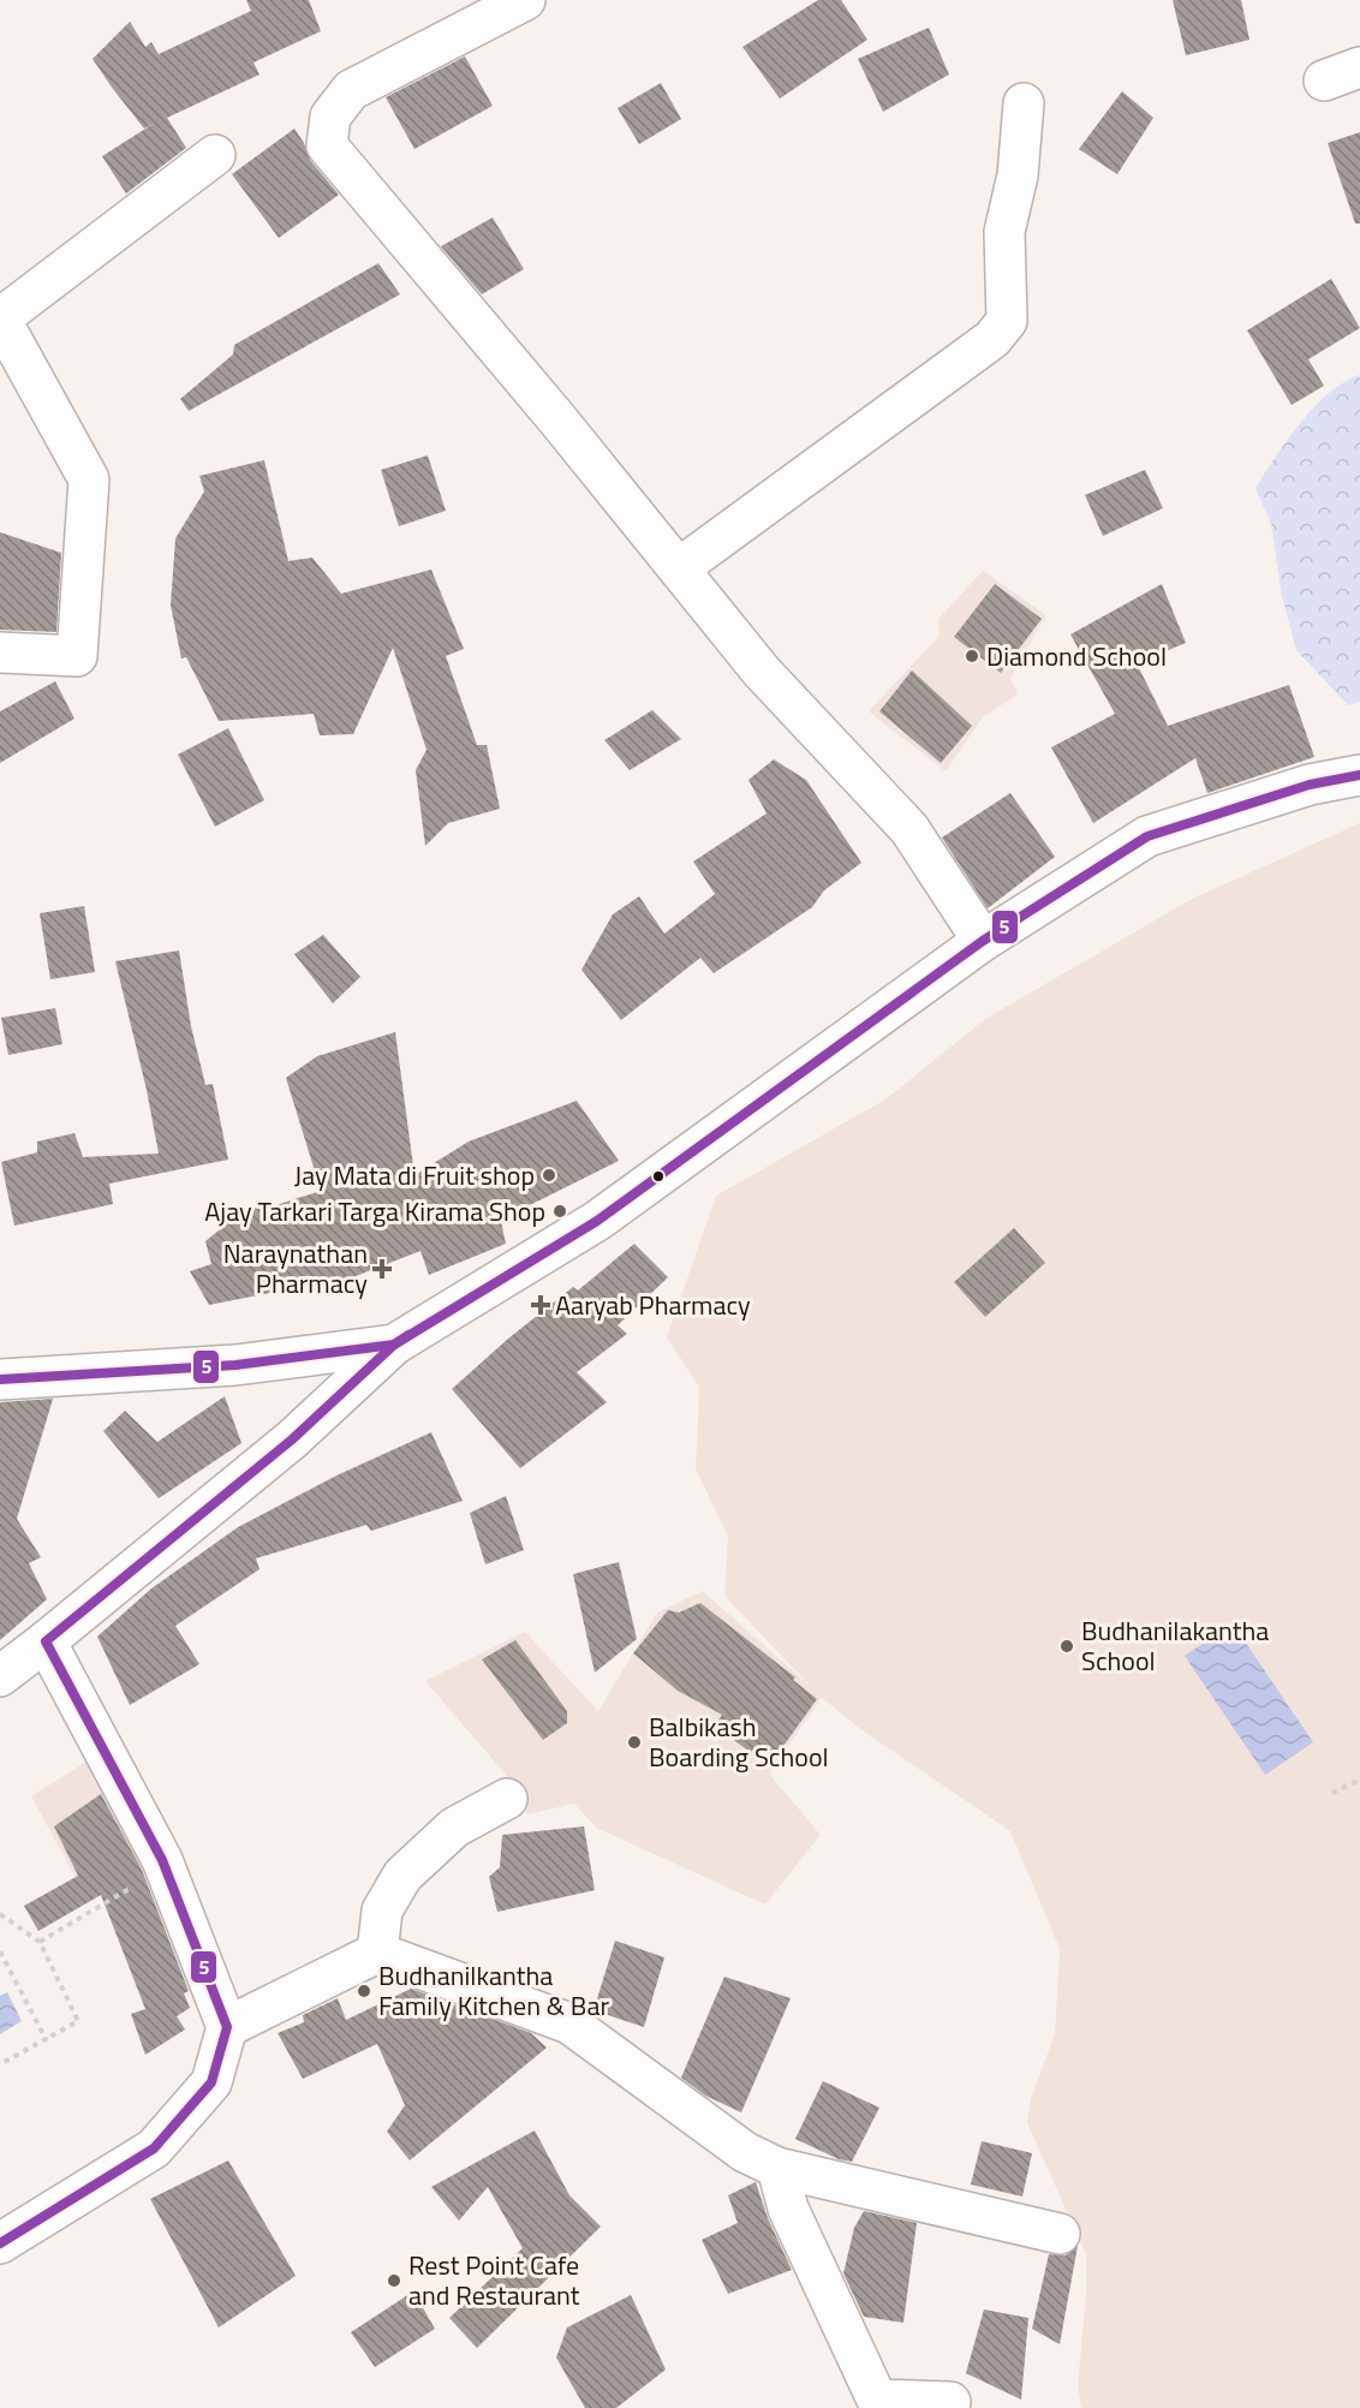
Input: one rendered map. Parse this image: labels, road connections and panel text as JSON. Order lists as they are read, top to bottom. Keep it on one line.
{"places":{"other":["Diamond School","Jay Mata di Fruit shop","Ajay Tarkari Targa Kirama Shop","Budhanilakantha School","Balbikash Boarding School","Budhanilkantha Family Kitchen & Bar","Rest Point Cafe and Restaurant"],"health":["Naraynathan Pharmacy","Aaryab Pharmacy"]},"lines":["transit line 5"]}
